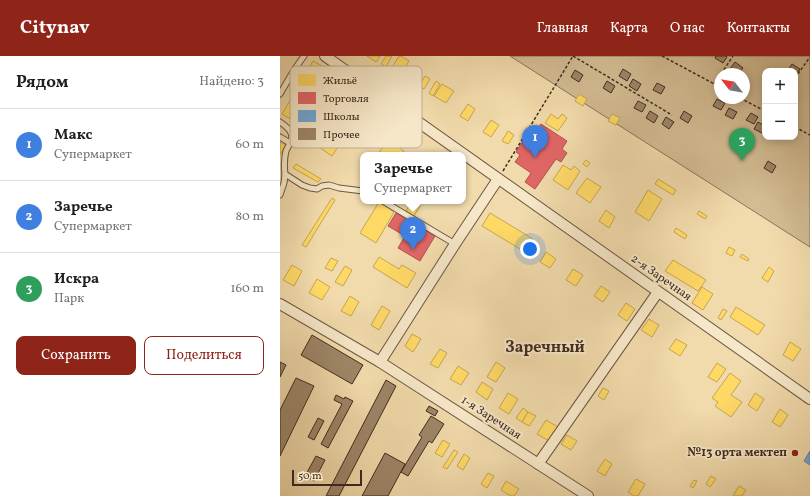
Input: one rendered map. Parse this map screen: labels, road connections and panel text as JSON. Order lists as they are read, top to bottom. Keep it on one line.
{"streets":{"street":["2-я Заречная","1-я Заречная"]},"districts":["Заречный"],"places":["№13 орта мектеп"],"legend":["Жильё","Торговля","Школы","Прочее"],"scale_bar":"50 m","north":"top left","page":{"header":"Citynav","nav":["Главная","Карта","О нас","Контакты"],"heading":["Рядом","Найдено: 3"],"map_buttons":["+","−"],"list":[{"mark":"1","name":"Макс","note":"Супермаркет","value":"60 m"},{"mark":"2","name":"Заречье","note":"Супермаркет","value":"80 m"},{"mark":"3","name":"Искра","note":"Парк","value":"160 m"}],"pins":["1","3","2"],"popup":["Заречье","Супермаркет"],"buttons":["Сохранить","Поделиться"],"scale":"50 m"}}
